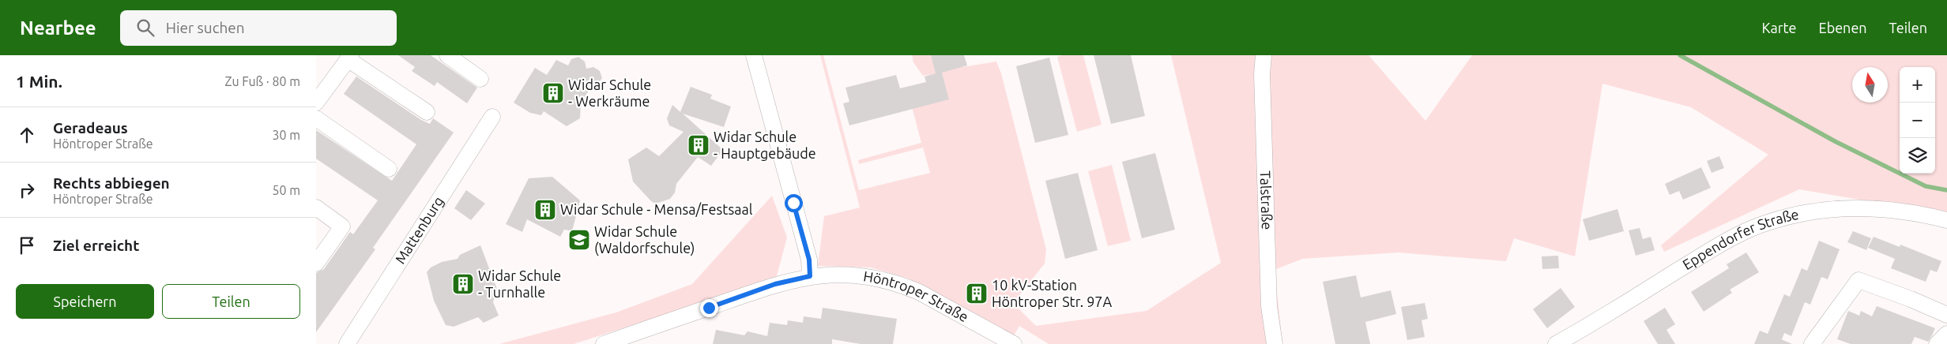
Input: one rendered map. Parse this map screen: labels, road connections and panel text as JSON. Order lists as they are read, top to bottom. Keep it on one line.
{"streets":{"street":["Talstraße","Mattenburg","Eppendorfer Straße","Höntroper Straße"]},"places":{"building":["Widar Schule - Werkräume","Widar Schule - Hauptgebäude","Widar Schule - Mensa/Festsaal","Widar Schule - Turnhalle","10 kV-Station Höntroper Str. 97A"],"school or university":["Widar Schule (Waldorfschule)"]},"north":"top","page":{"header":"Nearbee","search":"Hier suchen","nav":["Karte","Ebenen","Teilen"],"heading":["1 Min.","Zu Fuß · 80 m"],"map_buttons":["+","−"],"list":[["Geradeaus","Höntroper Straße","30 m"],["Rechts abbiegen","Höntroper Straße","50 m"],"Ziel erreicht"],"buttons":["Speichern","Teilen"]}}
